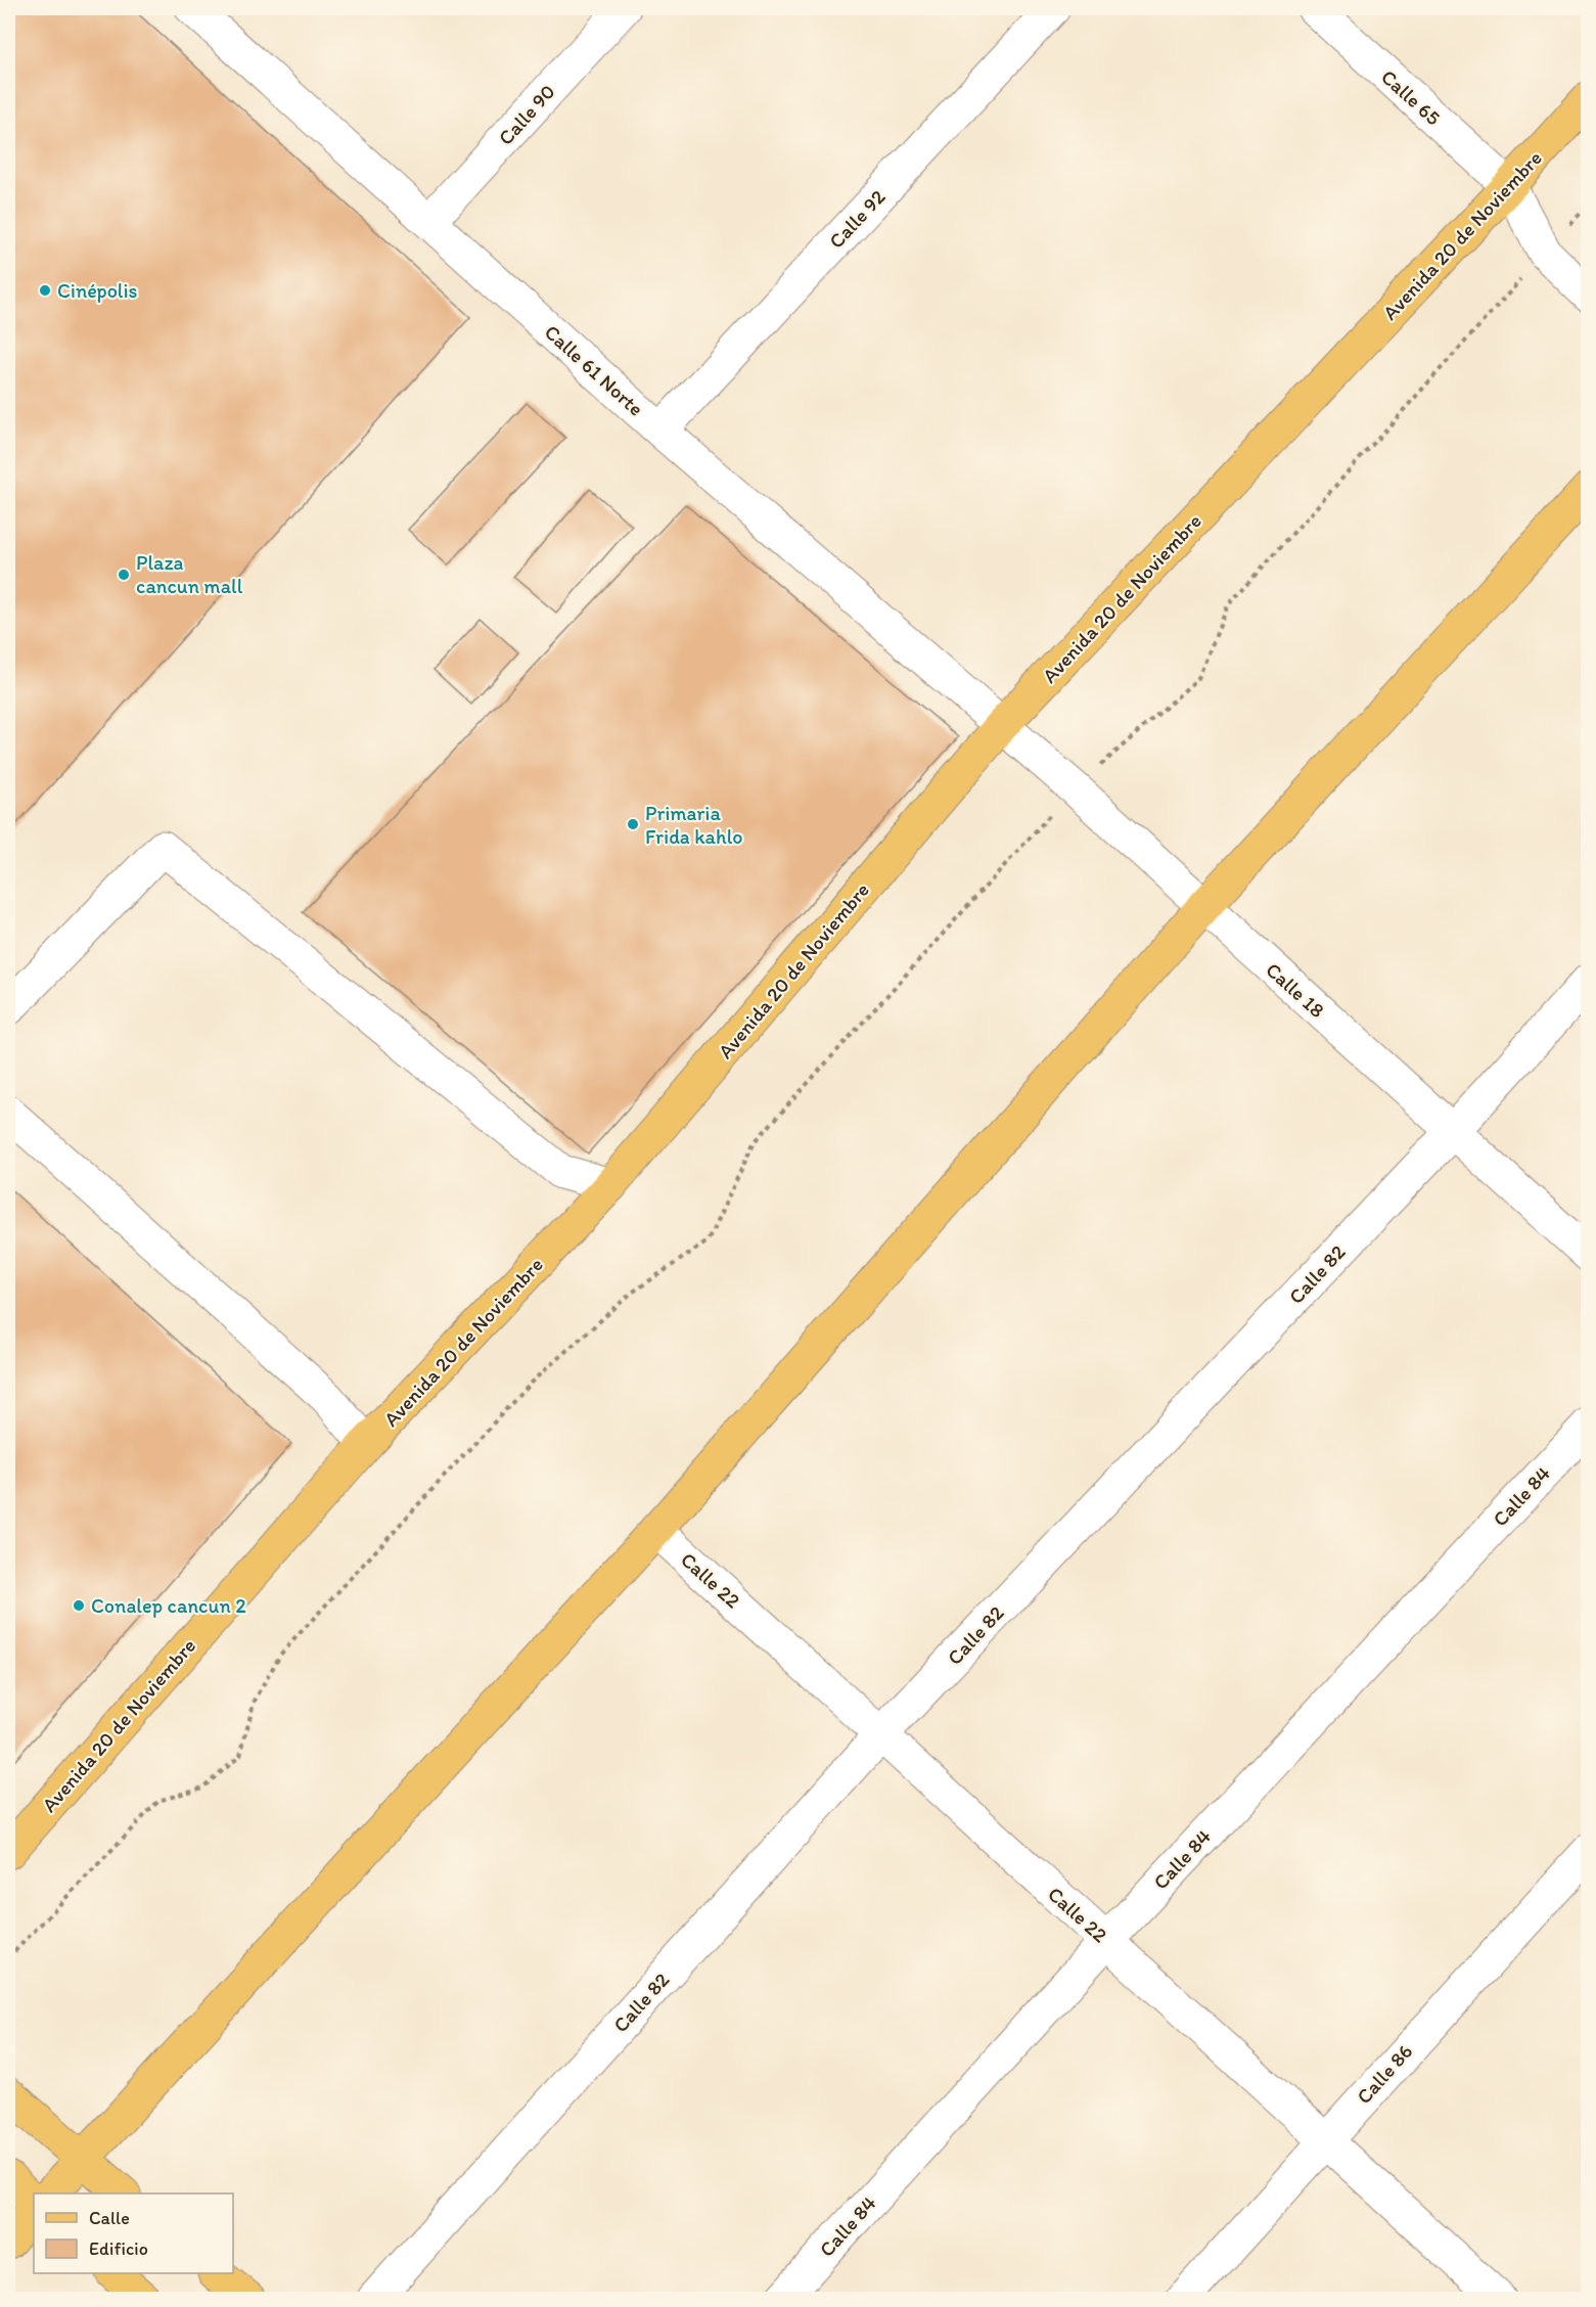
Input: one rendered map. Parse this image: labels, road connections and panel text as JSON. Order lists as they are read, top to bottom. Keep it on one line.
{"streets":{"main road":["Avenida 20 de Noviembre"],"street":["Calle 65","Calle 90","Calle 92","Calle 61 Norte","Calle 18","Calle 82","Calle 84","Calle 22","Calle 86"]},"crossings":[["Calle 65","Avenida 20 de Noviembre"],["Calle 90","Calle 61 Norte"],["Calle 92","Calle 61 Norte"],["Avenida 20 de Noviembre","Calle 61 Norte"],["Avenida 20 de Noviembre","Calle 18"],["Calle 61 Norte","Calle 18"],["Calle 18","Calle 82"],["Calle 82","Calle 22"],["Calle 84","Calle 22"],["Calle 22","Calle 86"]],"places":["Cinépolis","Plaza cancun mall","Primaria Frida kahlo","Conalep cancun 2"],"legend":["Calle","Edificio"]}
